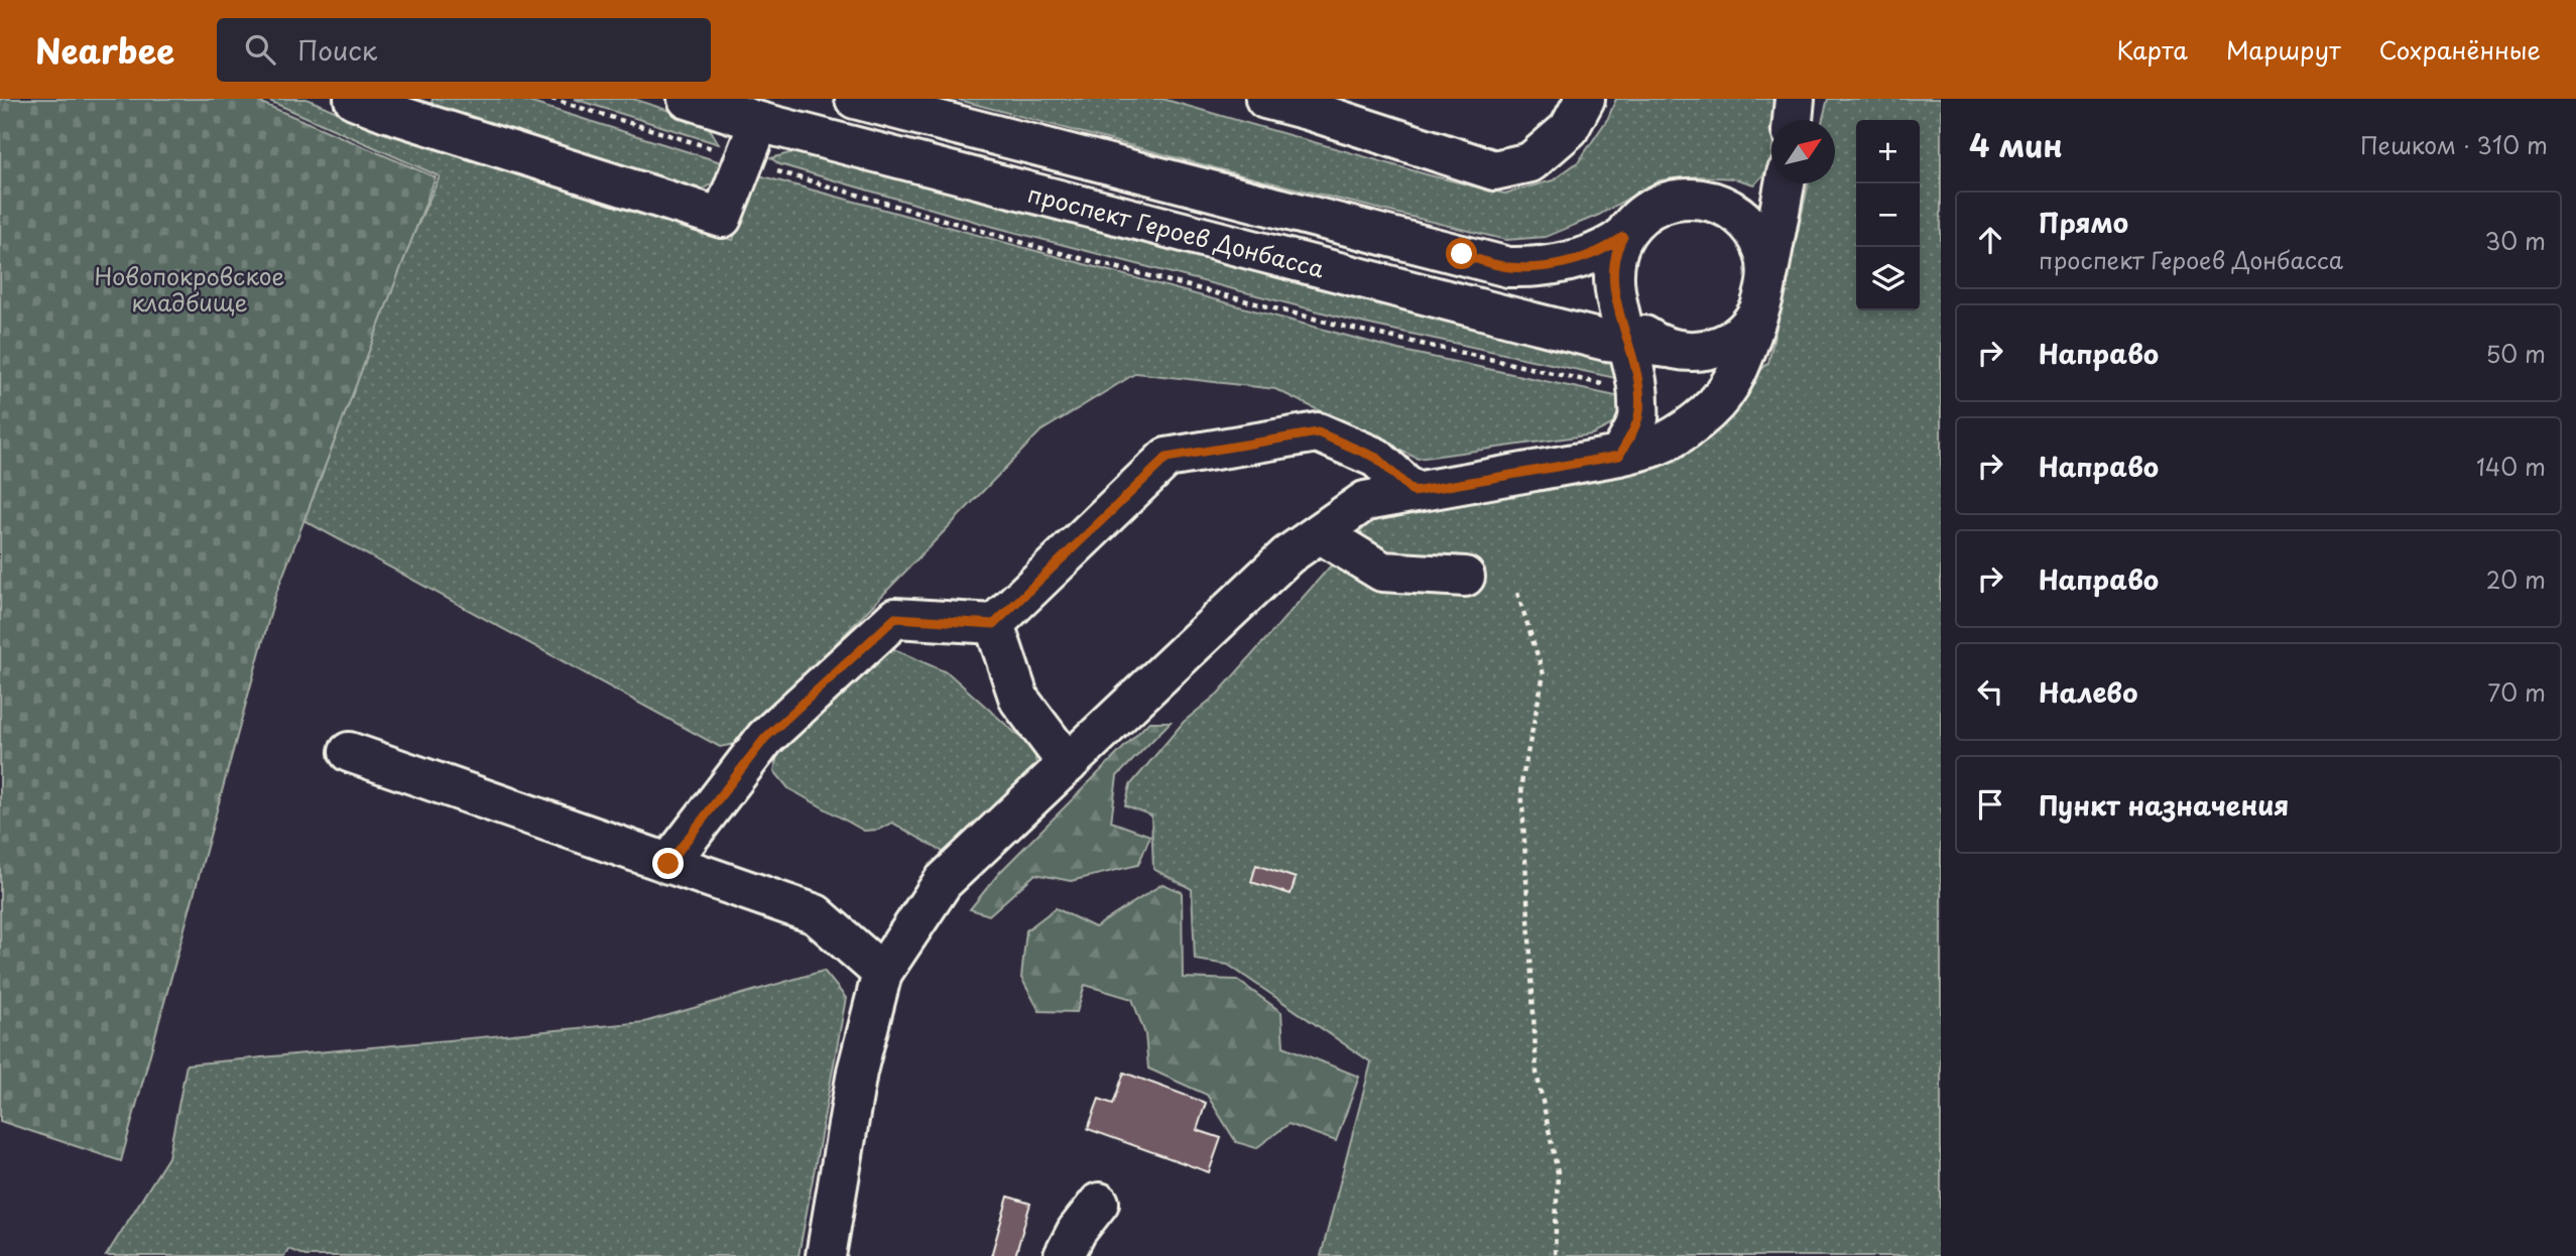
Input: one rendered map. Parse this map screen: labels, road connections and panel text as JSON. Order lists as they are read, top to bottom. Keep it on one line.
{"streets":{"street":["проспект Героев Донбасса"]},"parks":["Новопокровское кладбище"],"north":"top right","page":{"header":"Nearbee","search":"Поиск","nav":["Карта","Маршрут","Сохранённые"],"heading":["4 мин","Пешком · 310 m"],"map_buttons":["+","−"],"list":[["Прямо","проспект Героев Донбасса","30 m"],["Направо","50 m"],["Направо","140 m"],["Направо","20 m"],["Налево","70 m"],"Пункт назначения"]}}
